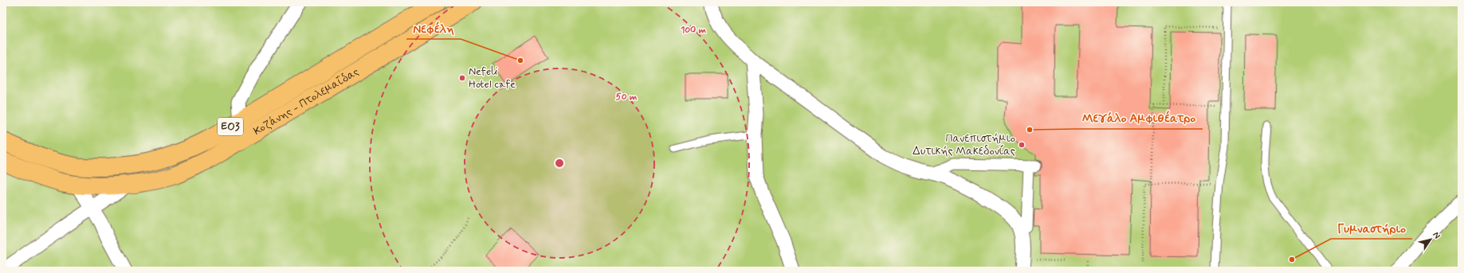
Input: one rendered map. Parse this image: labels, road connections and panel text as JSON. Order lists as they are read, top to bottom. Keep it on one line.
{"streets":{"main road":["Κοζάνης - Πτολεμαΐδας","ΕΟ3"]},"places":["Νεφέλη","Nefeli Hotel cafe","Μεγάλο Αμφιθέατρο","Πανεπιστήμιο Δυτικής Μακεδονίας","Γυμναστήριο"],"north":"top right","rings":["100 m","50 m"]}
